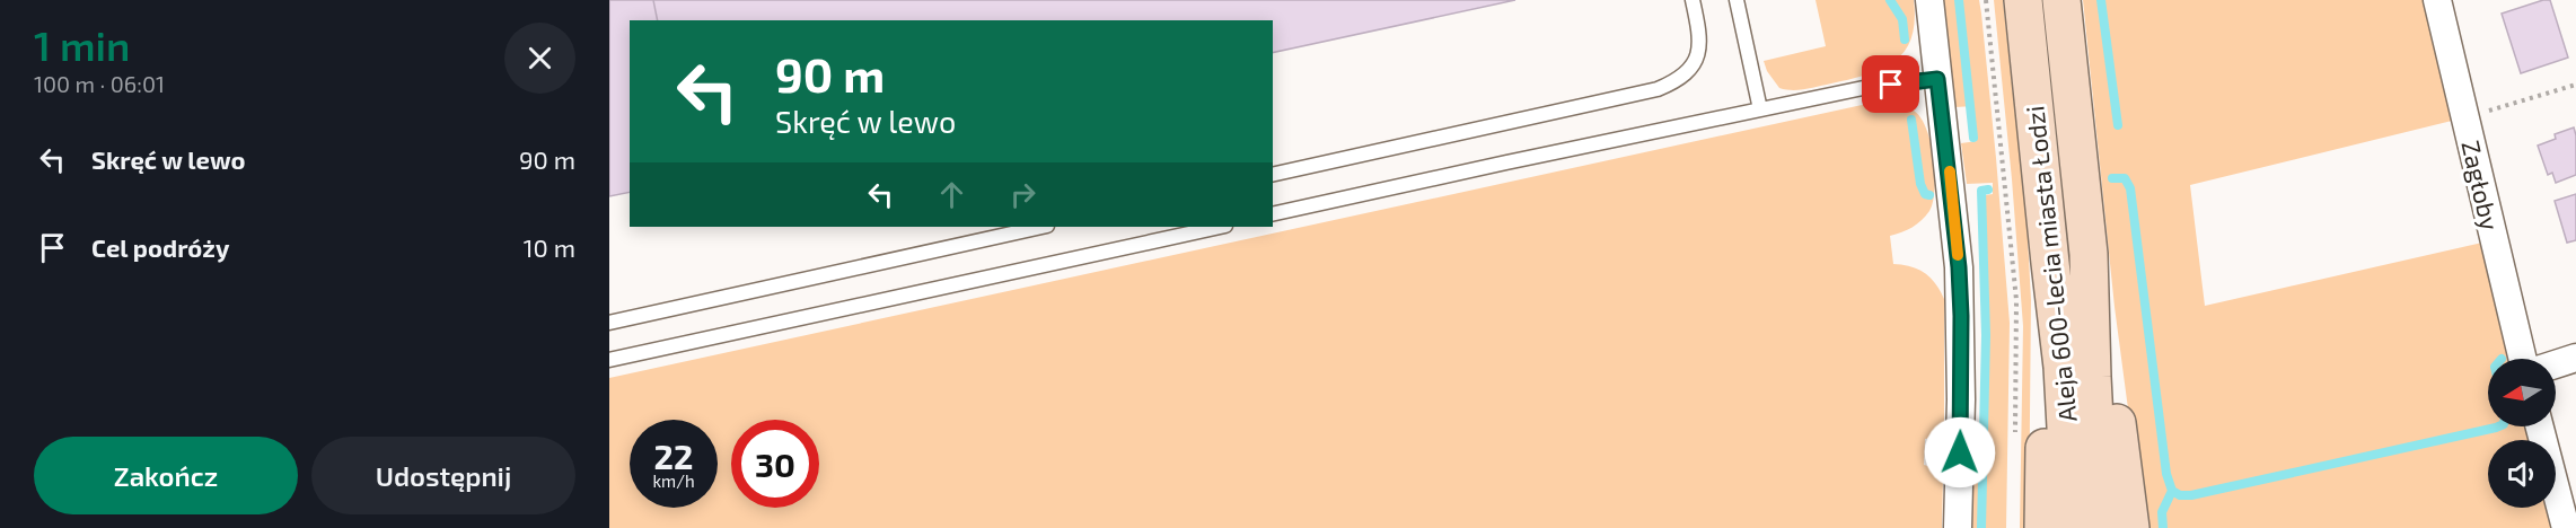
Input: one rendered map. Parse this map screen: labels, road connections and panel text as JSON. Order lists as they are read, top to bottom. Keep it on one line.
{"streets":{"main road":["Aleja 600-lecia miasta Łodzi"],"street":["Zagłoby"]},"north":"left","page":{"heading":["1 min","100 m · 06:01"],"turn":["90 m","Skręć w lewo"],"list":[{"name":"Skręć w lewo","value":"90 m"},{"name":"Cel podróży","value":"10 m"}],"speed":"22 km/h","limit":"30","buttons":["Zakończ","Udostępnij"]}}
